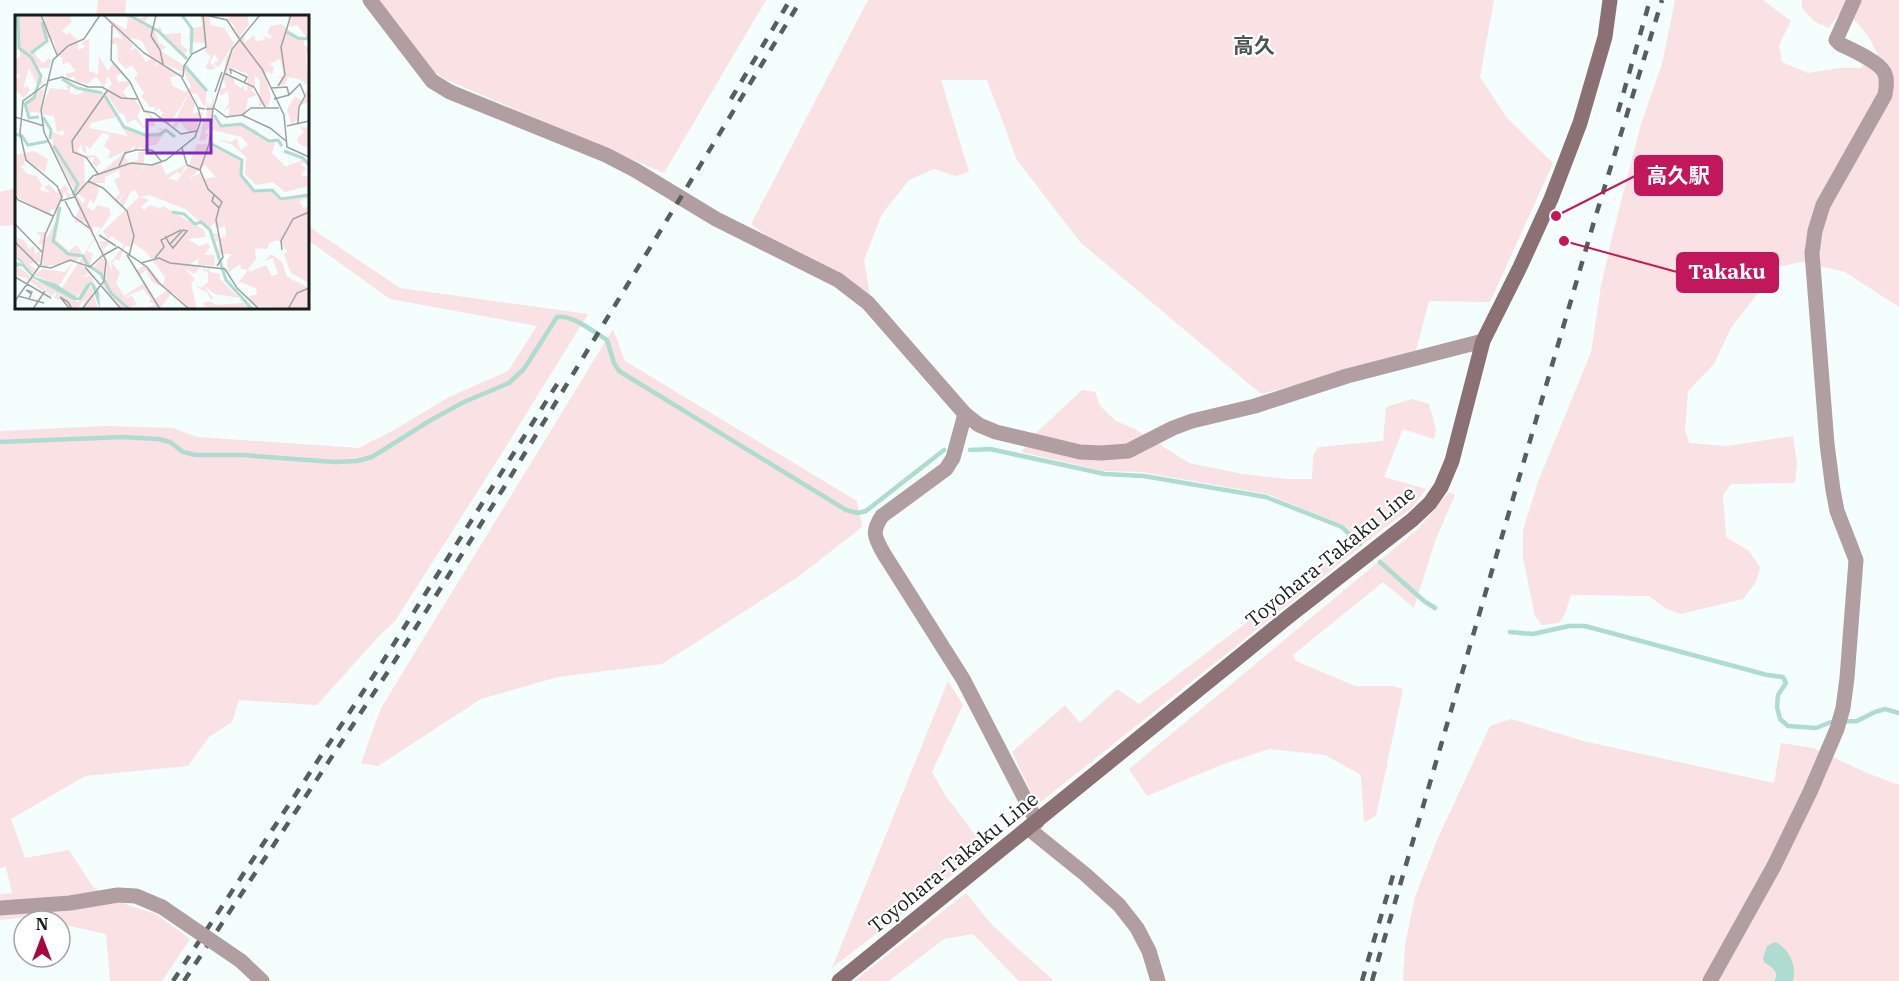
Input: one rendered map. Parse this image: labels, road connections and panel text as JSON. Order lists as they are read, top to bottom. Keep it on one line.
{"streets":{"main road":["Toyohara-Takaku Line"]},"districts":["高久"],"places":["高久駅","Takaku"],"north":"top"}
